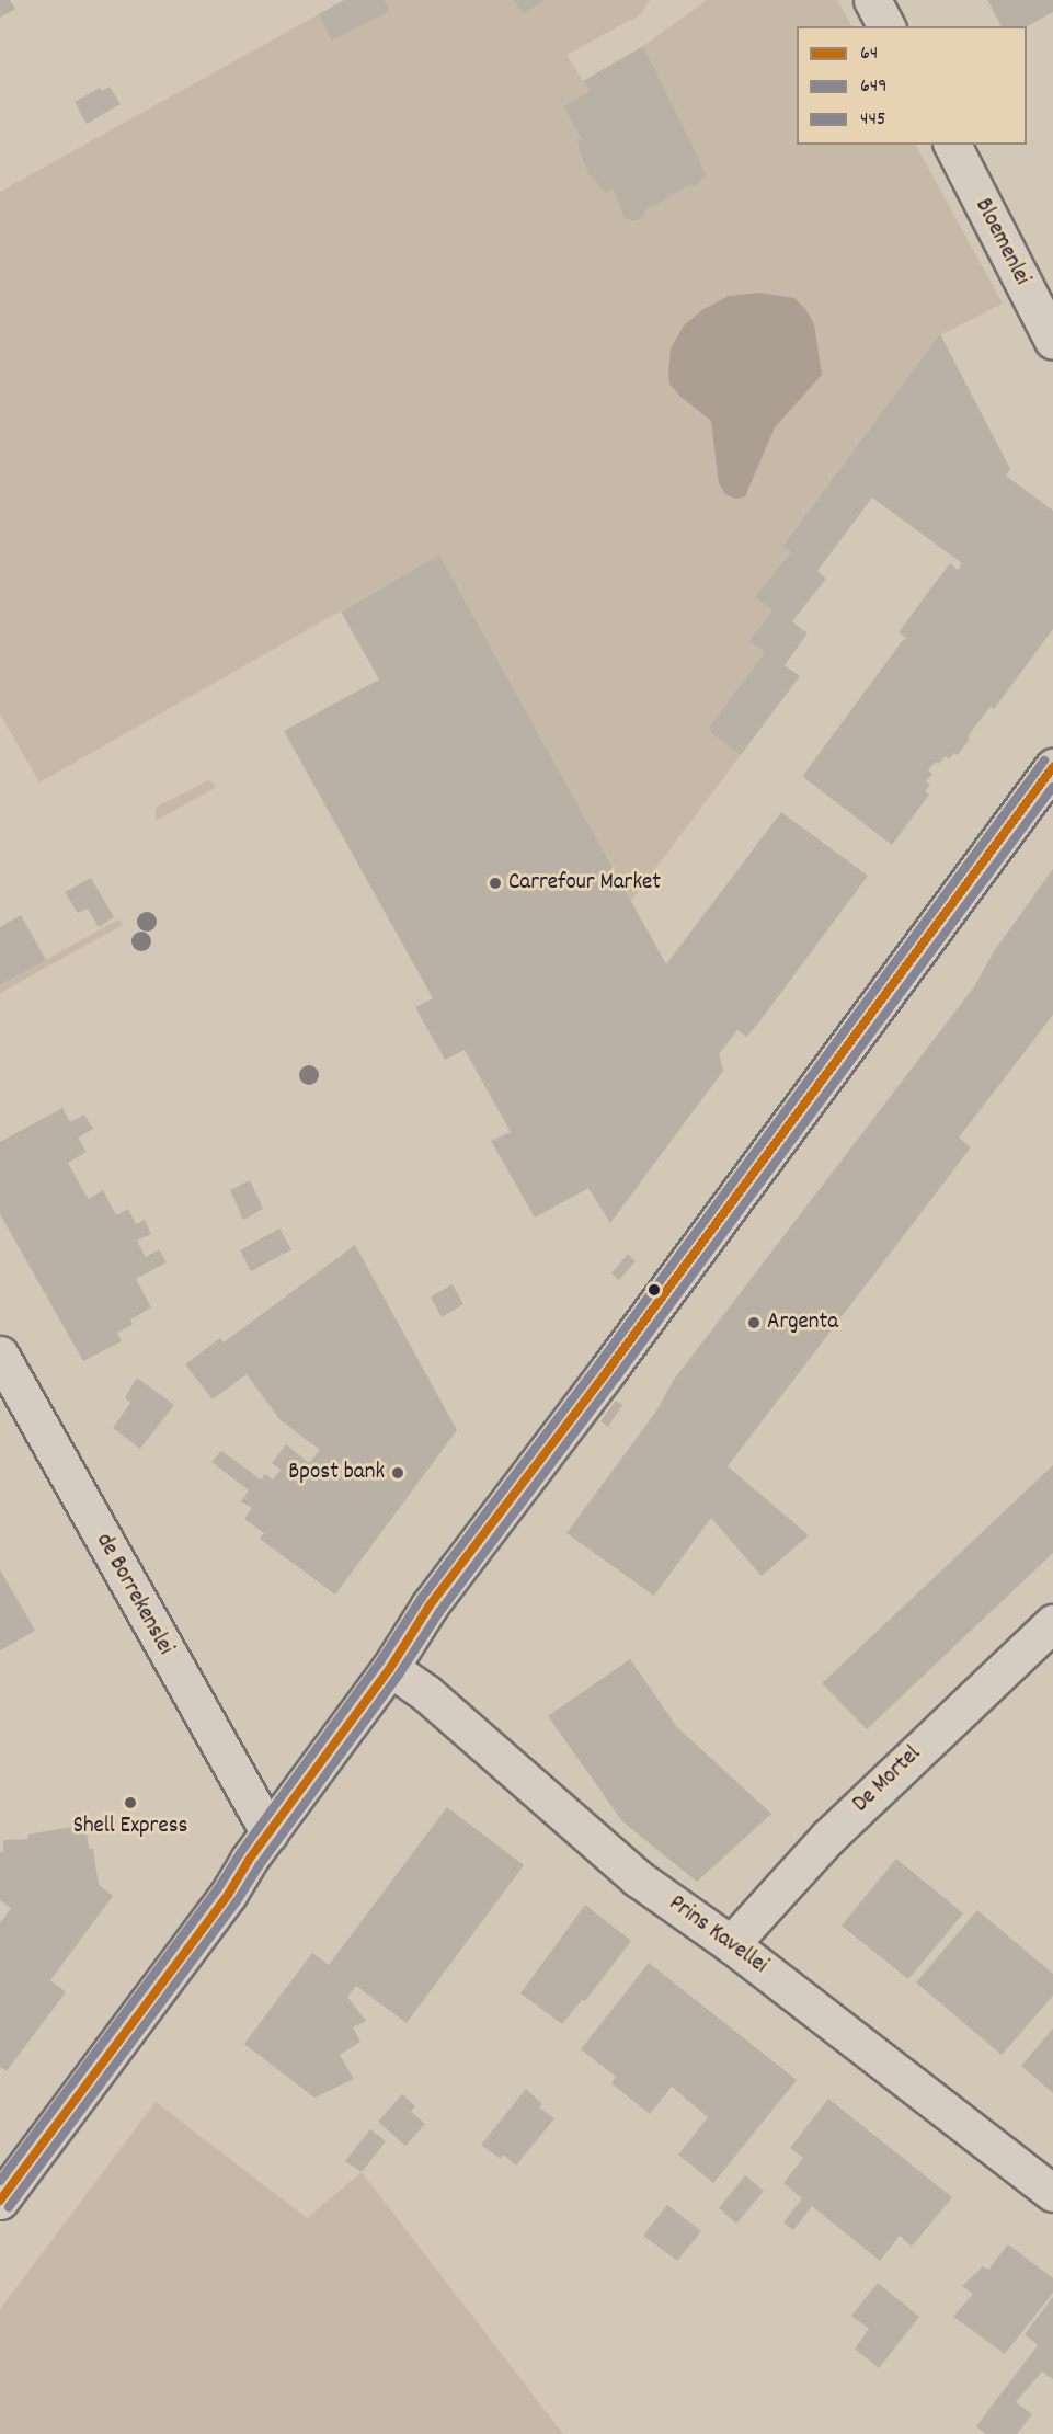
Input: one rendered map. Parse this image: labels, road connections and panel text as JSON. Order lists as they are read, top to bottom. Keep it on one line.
{"streets":{"street":["Bloemenlei","de Borrekenslei","De Mortel","Prins Kavellei"]},"crossings":[["De Mortel","Prins Kavellei"]],"places":["Carrefour Market","Argenta","Bpost bank","Shell Express"],"lines":["transit line 445","transit line 64","transit line 649"],"legend":["64","649","445"]}
